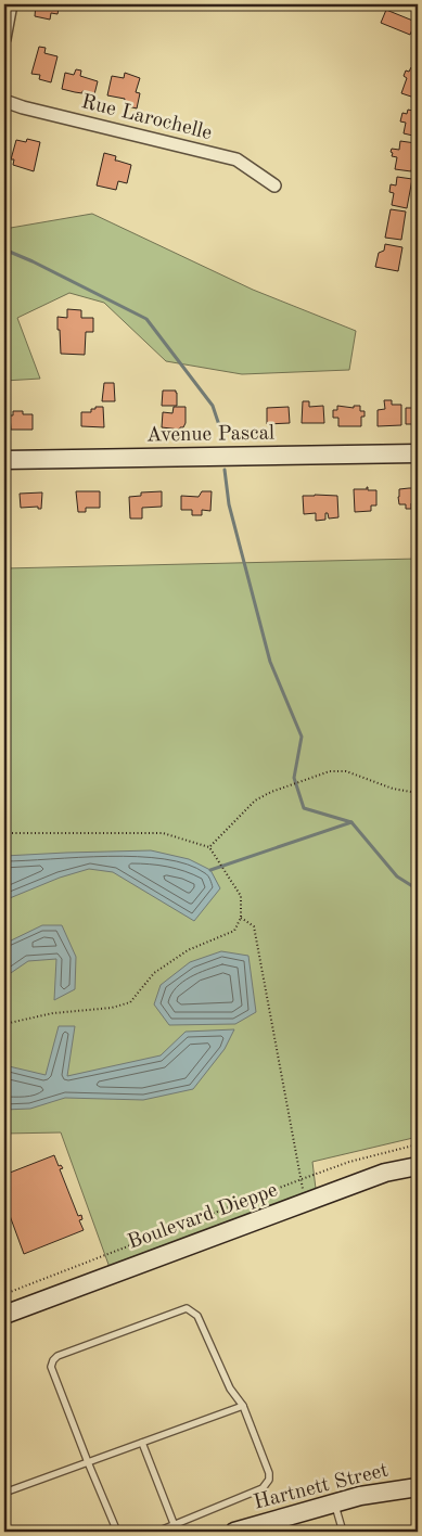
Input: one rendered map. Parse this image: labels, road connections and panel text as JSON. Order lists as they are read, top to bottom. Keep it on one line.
{"streets":{"street":["Rue Larochelle","Avenue Pascal","Boulevard Dieppe","Hartnett Street"]}}
